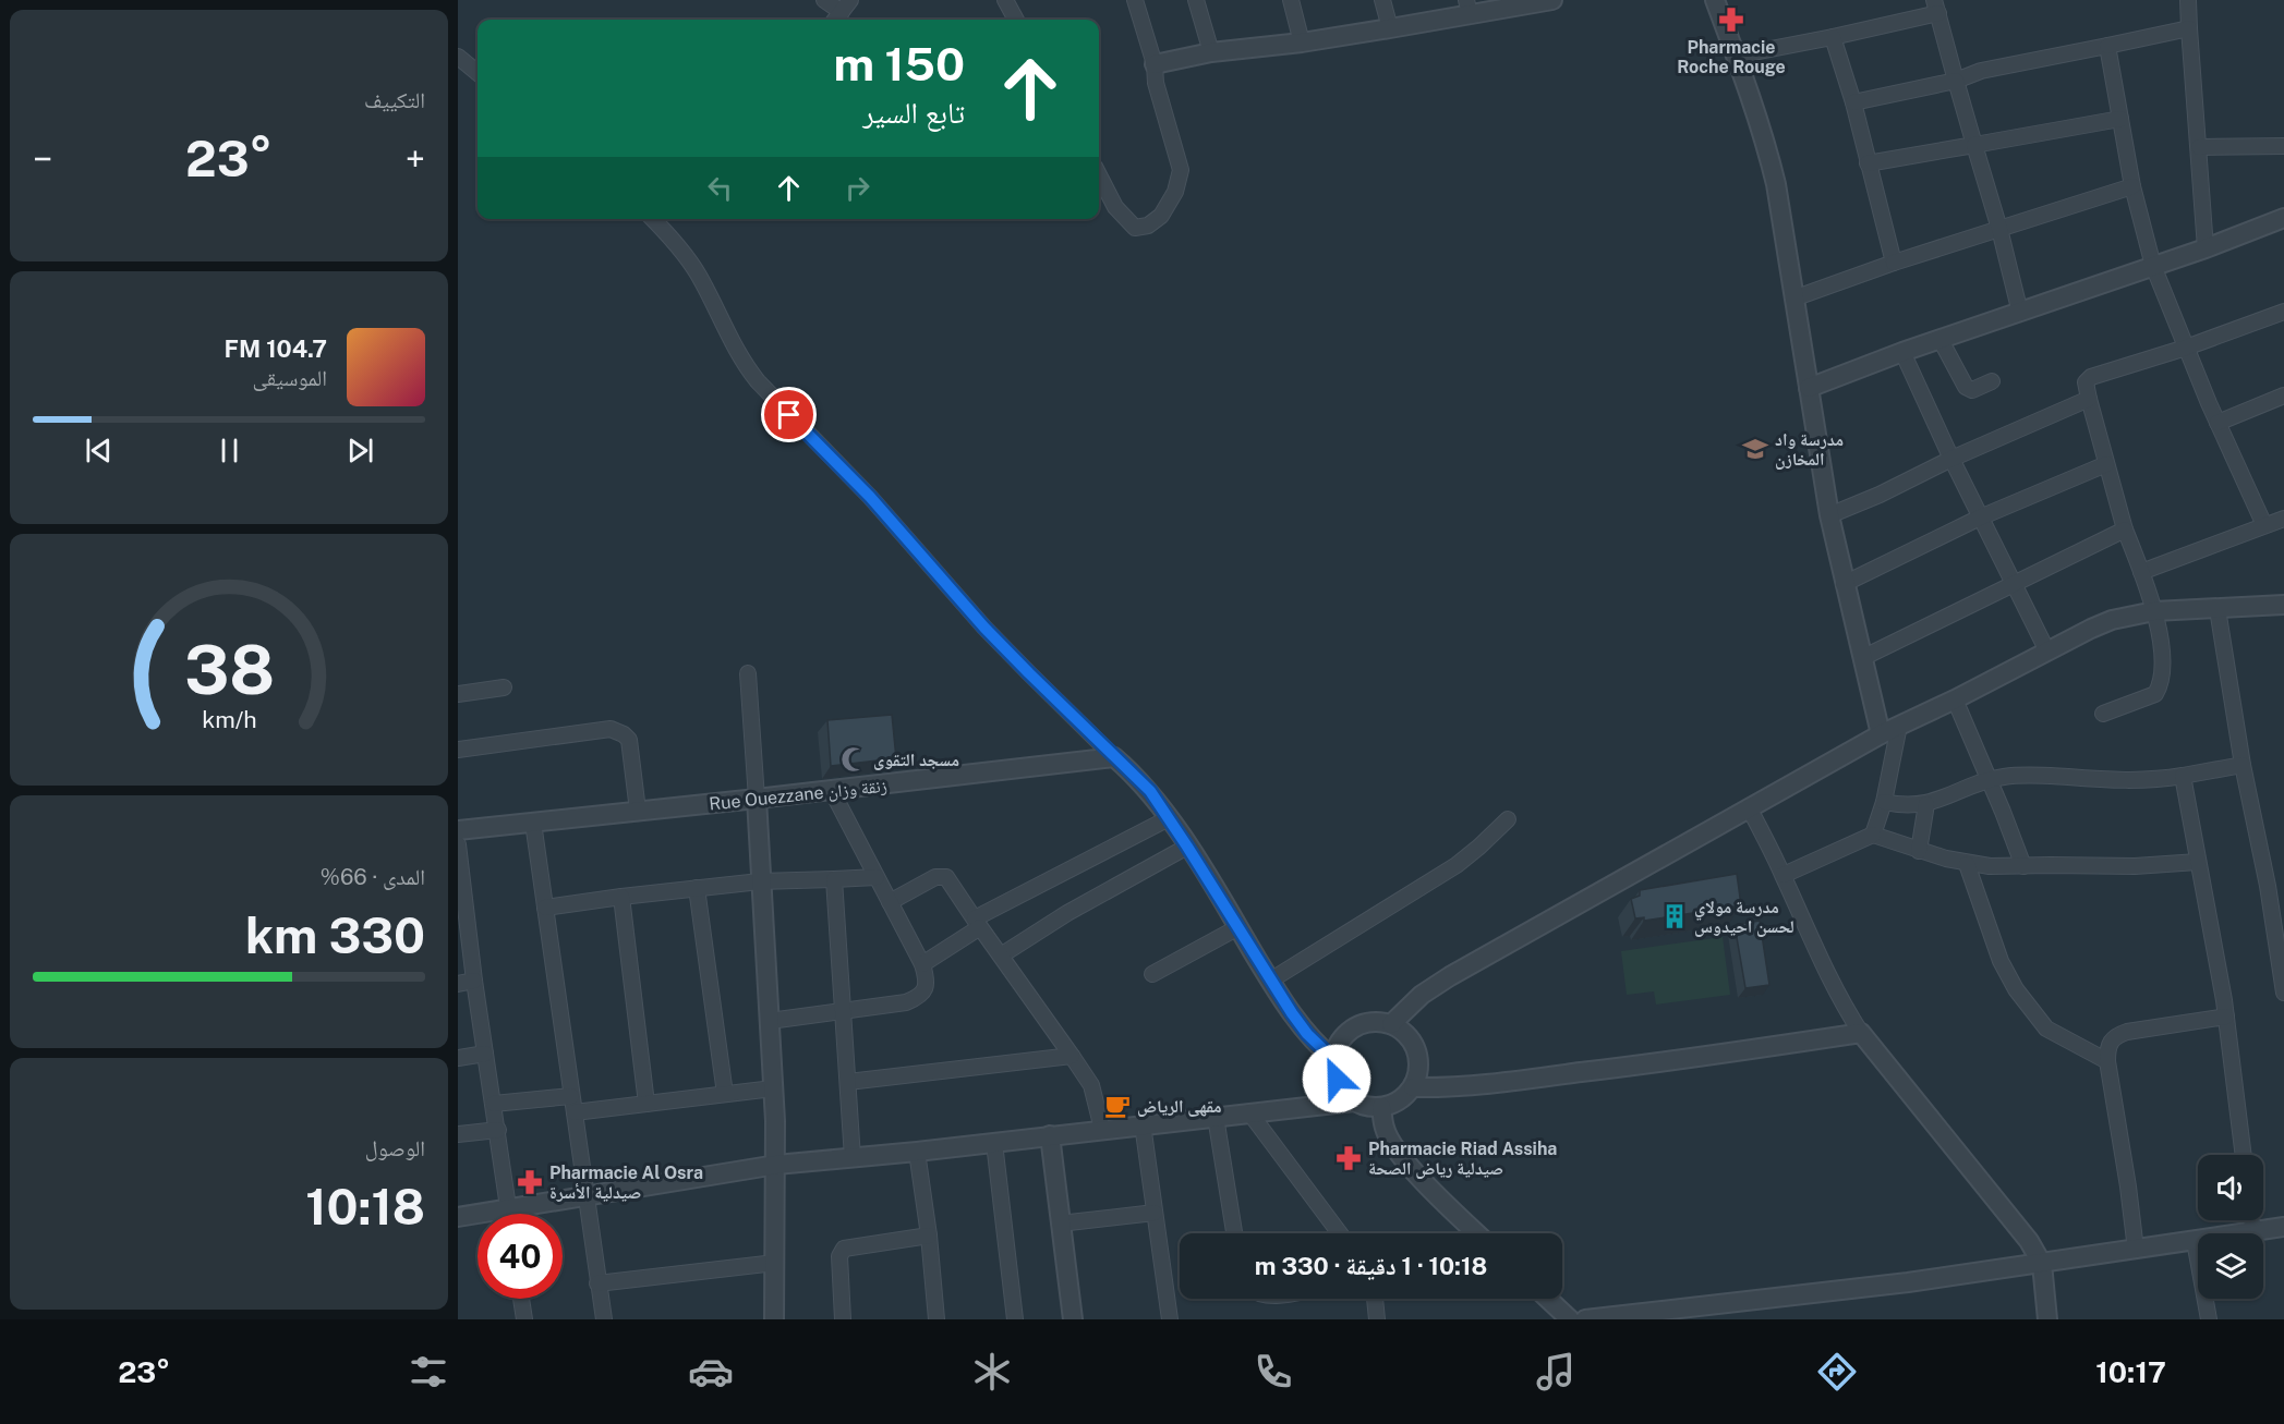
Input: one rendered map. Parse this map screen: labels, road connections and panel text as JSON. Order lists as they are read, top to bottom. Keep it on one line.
{"streets":{"street":["Rue Ouezzane زنقة وزان"]},"places":{"pharmacy":["Pharmacie Roche Rouge","Pharmacie Riad Assiha صيدلية رياض الصحة","Pharmacie Al Osra صيدلية الأسرة"],"school or university":["مدرسة واد المخازن"],"mosque":["مسجد التقوى"],"building":["مدرسة مولاي لحسن احيدوس"],"cafe":["مقهى الرياض"]},"page":{"tile":["التكييف",["المدى · 66%","330 km"],["الوصول","10:18"]],"turn":["150 m","تابع السير"],"heat":["−","23°","+"],"song":["104.7 FM","الموسيقى"],"limit":"40","trip":"10:18 · 1 دقيقة · 330 m","tabs":["10:17","23°"],"gauge":["38","km/h"]}}
